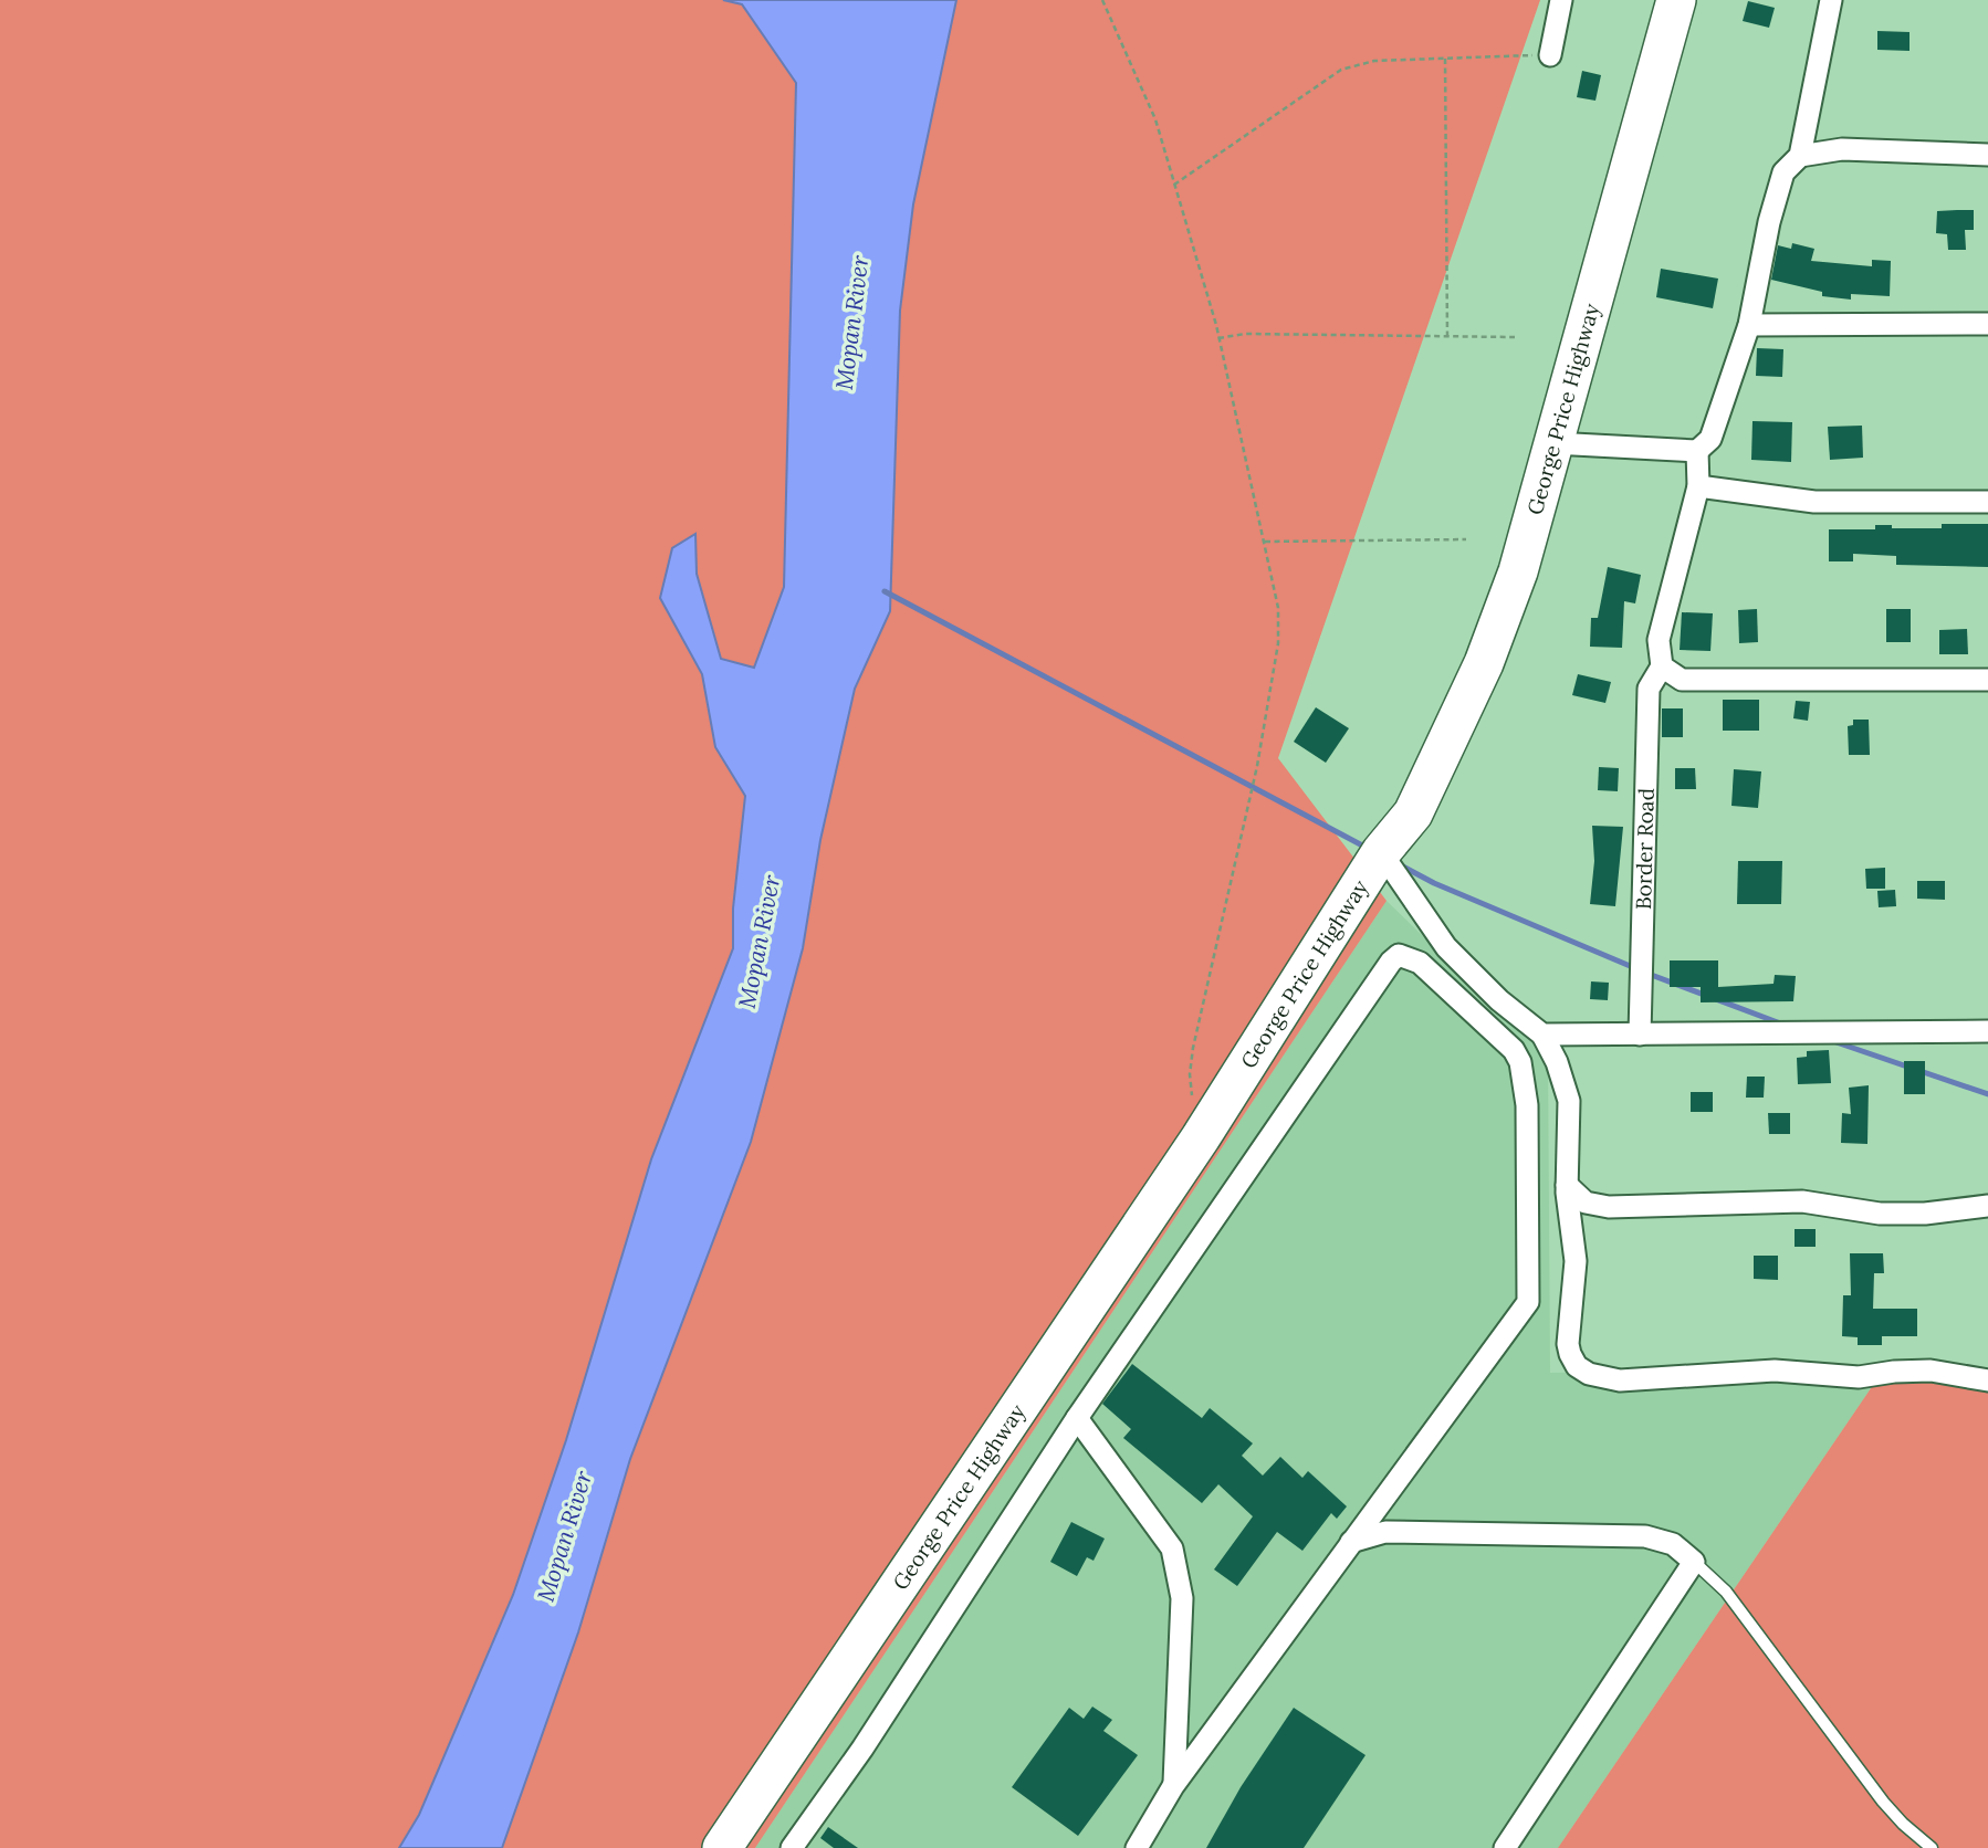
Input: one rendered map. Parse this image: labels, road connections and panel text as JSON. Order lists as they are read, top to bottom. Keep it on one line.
{"streets":{"highway":["George Price Highway"],"street":["Border Road"]},"water":["Mopan River"]}
